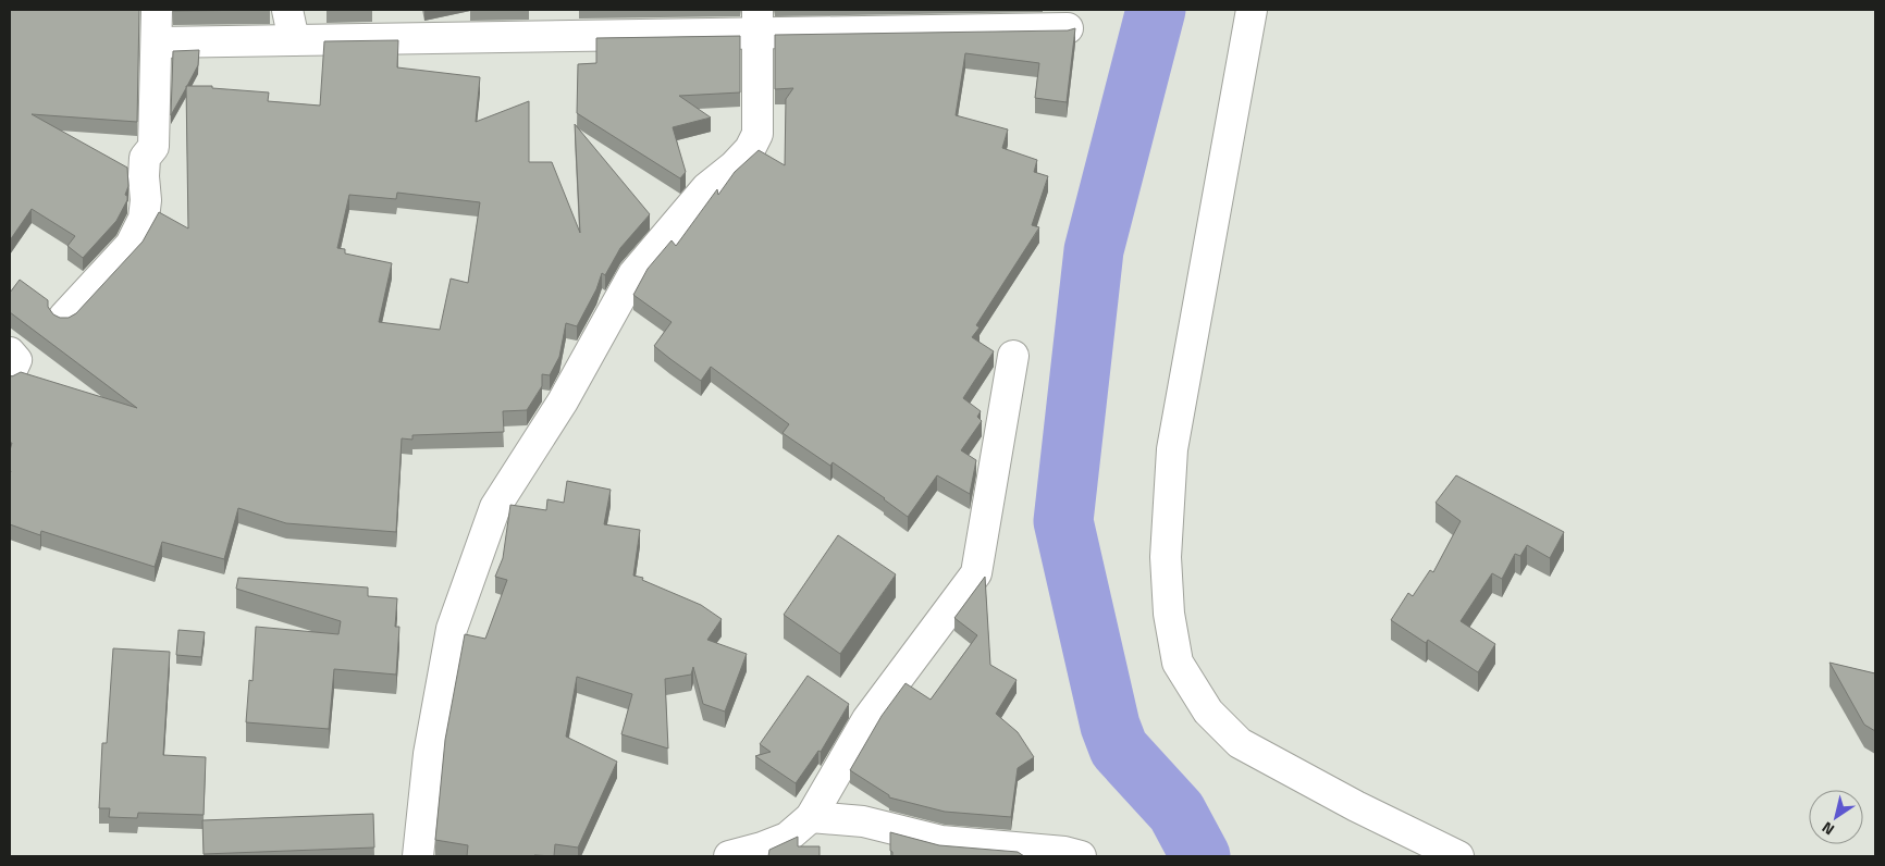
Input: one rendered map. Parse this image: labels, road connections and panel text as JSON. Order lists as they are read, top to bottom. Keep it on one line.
{"north":"bottom left"}
